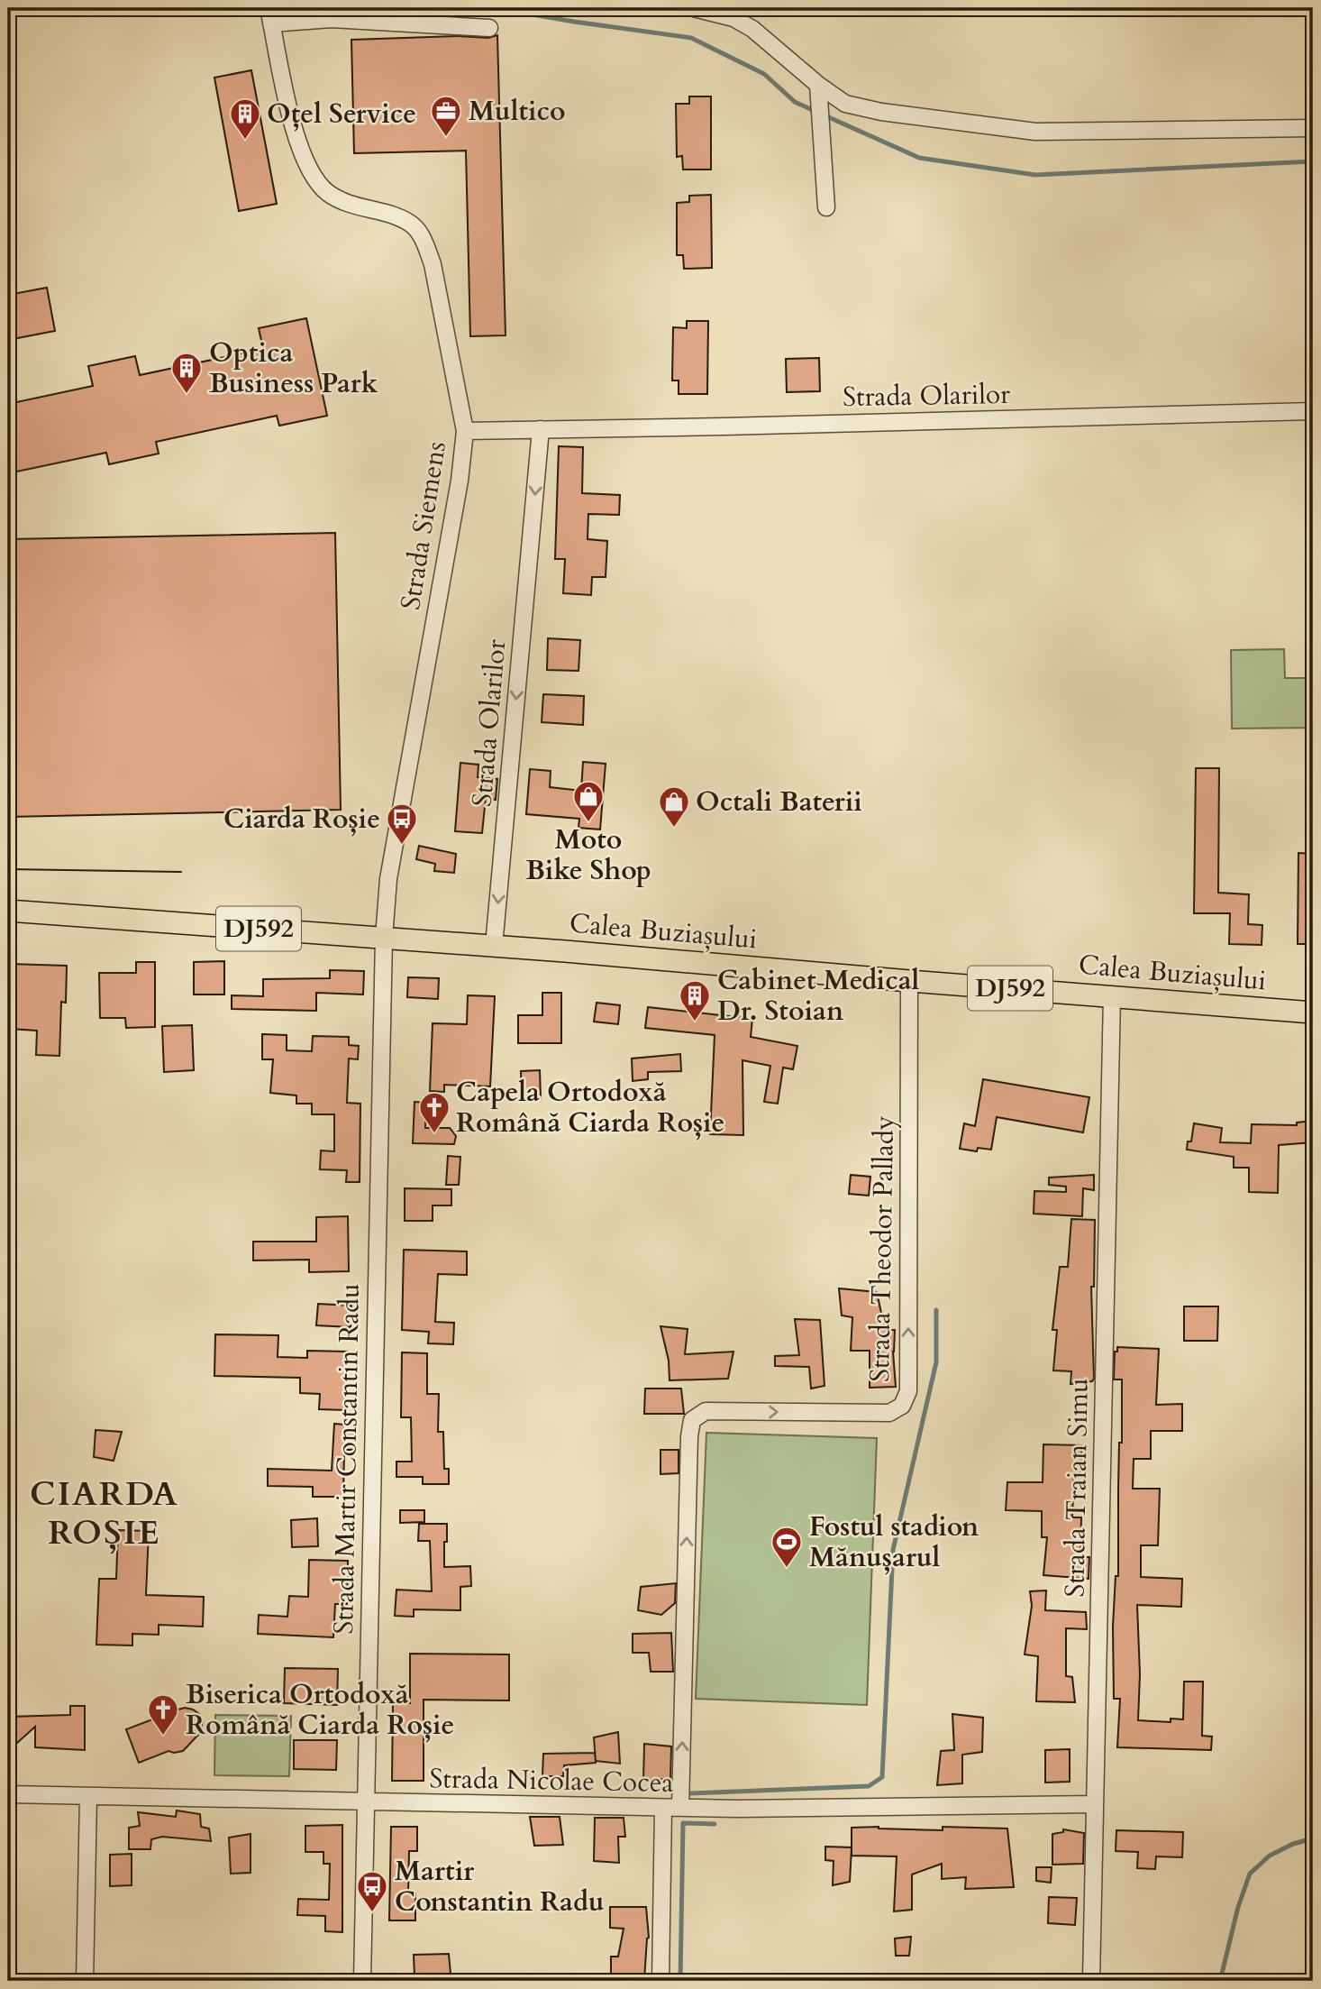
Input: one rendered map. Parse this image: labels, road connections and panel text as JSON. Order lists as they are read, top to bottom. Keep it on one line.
{"streets":{"main road":["DJ592","Calea Buziașului"],"street":["Strada Olarilor","Strada Siemens","Strada Theodor Pallady","Strada Martir Constantin Radu","Strada Traian Simu","Strada Nicolae Cocea"]},"crossings":[["Strada Olarilor","Strada Siemens"],["Strada Olarilor","Calea Buziașului"],["Strada Siemens","Calea Buziașului"],["Strada Siemens","Strada Martir Constantin Radu"],["Calea Buziașului","Strada Theodor Pallady"],["Calea Buziașului","Strada Martir Constantin Radu"],["Calea Buziașului","Strada Traian Simu"],["Strada Theodor Pallady","Strada Nicolae Cocea"],["Strada Martir Constantin Radu","Strada Nicolae Cocea"],["Strada Traian Simu","Strada Nicolae Cocea"]],"one_way":["Strada Olarilor","Strada Theodor Pallady"],"districts":["CIARDA ROȘIE"],"places":{"office":["Multico"],"building":["Oțel Service","Optica Business Park","Cabinet Medical Dr. Stoian"],"shop":["Moto Bike Shop","Octali Baterii"],"bus stop":["Ciarda Roșie","Martir Constantin Radu"],"church":["Capela Ortodoxă Română Ciarda Roșie","Biserica Ortodoxă Română Ciarda Roșie"],"sports":["Fostul stadion Mănușarul"]}}
